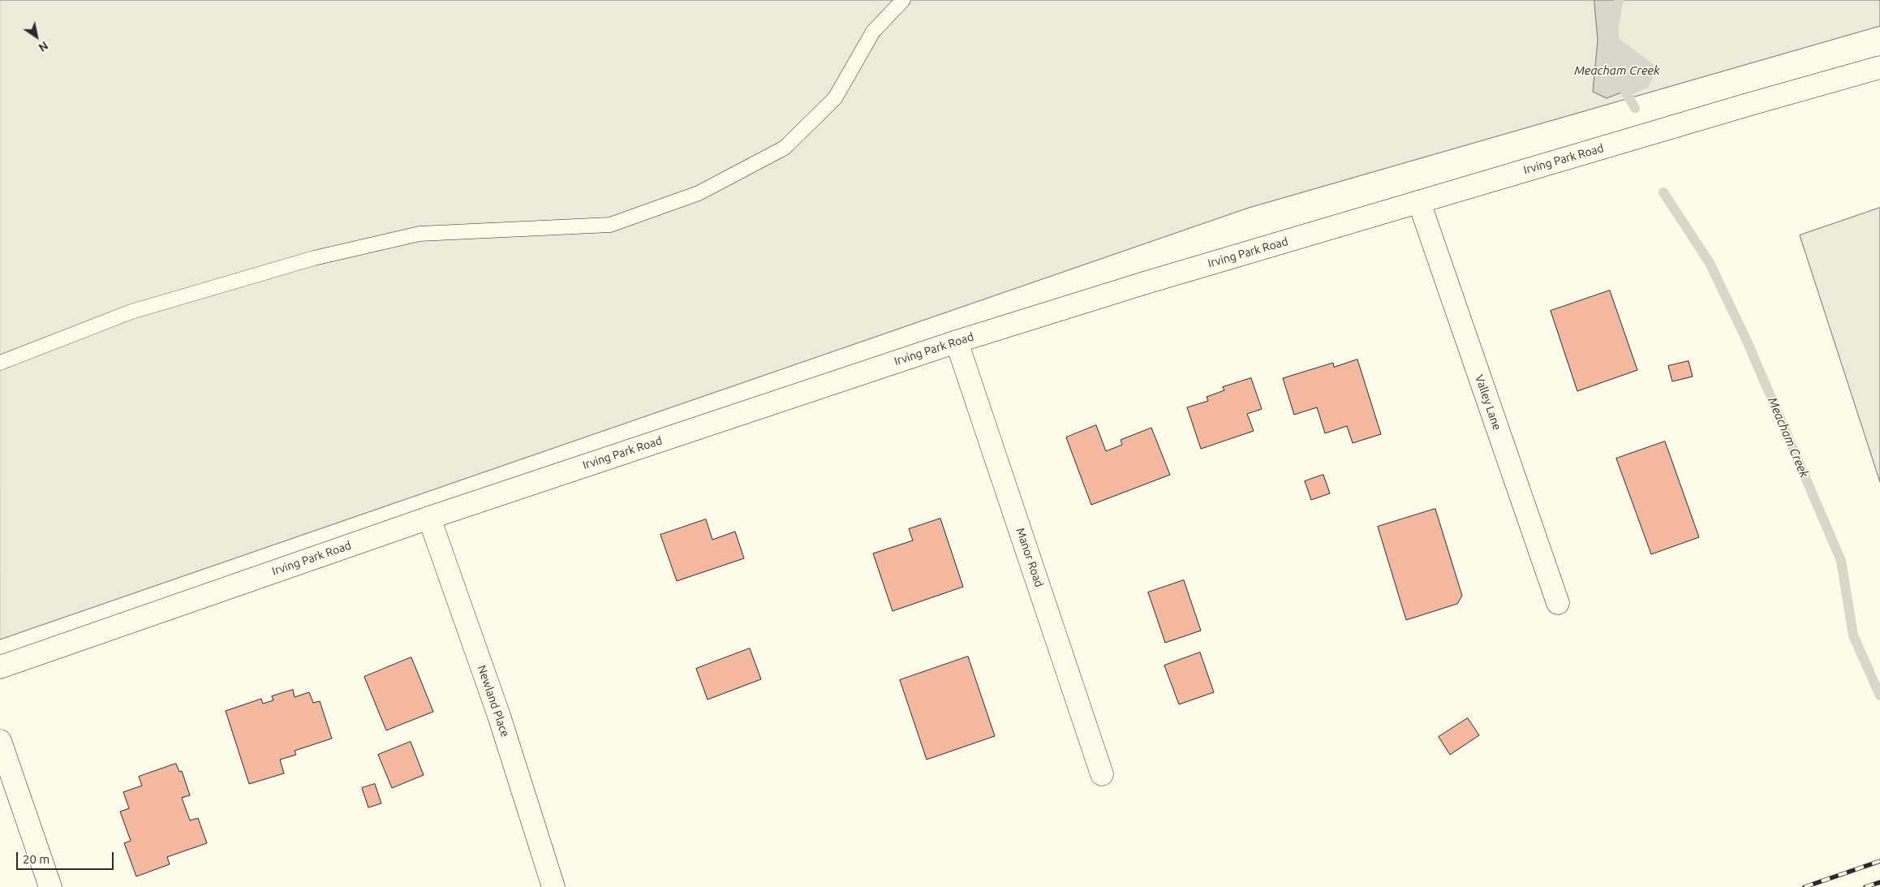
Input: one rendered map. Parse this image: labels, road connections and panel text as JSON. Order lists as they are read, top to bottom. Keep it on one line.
{"streets":{"main road":["Irving Park Road","Valley Lane","Manor Road","Newland Place"]},"crossings":[["Irving Park Road","Valley Lane"],["Irving Park Road","Manor Road"],["Irving Park Road","Newland Place"]],"water":["Meacham Creek"],"scale_bar":"20 m","north":"bottom right"}
